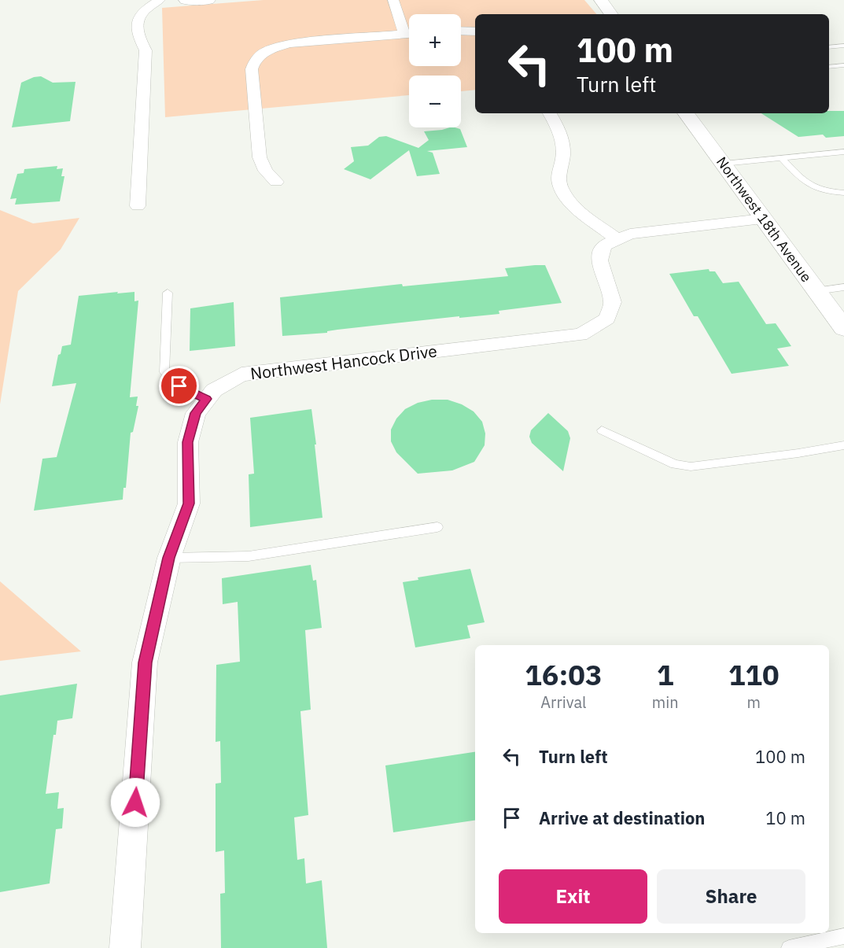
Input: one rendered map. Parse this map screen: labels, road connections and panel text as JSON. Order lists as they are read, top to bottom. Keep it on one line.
{"streets":{"street":["Northwest 18th Avenue","Northwest Hancock Drive"]},"page":{"map_buttons":["+","−"],"turn":["100 m","Turn left"],"eta":["16:03","Arrival","1","min","110","m"],"list":[{"name":"Turn left","value":"100 m"},{"name":"Arrive at destination","value":"10 m"}],"buttons":["Exit","Share"]}}
